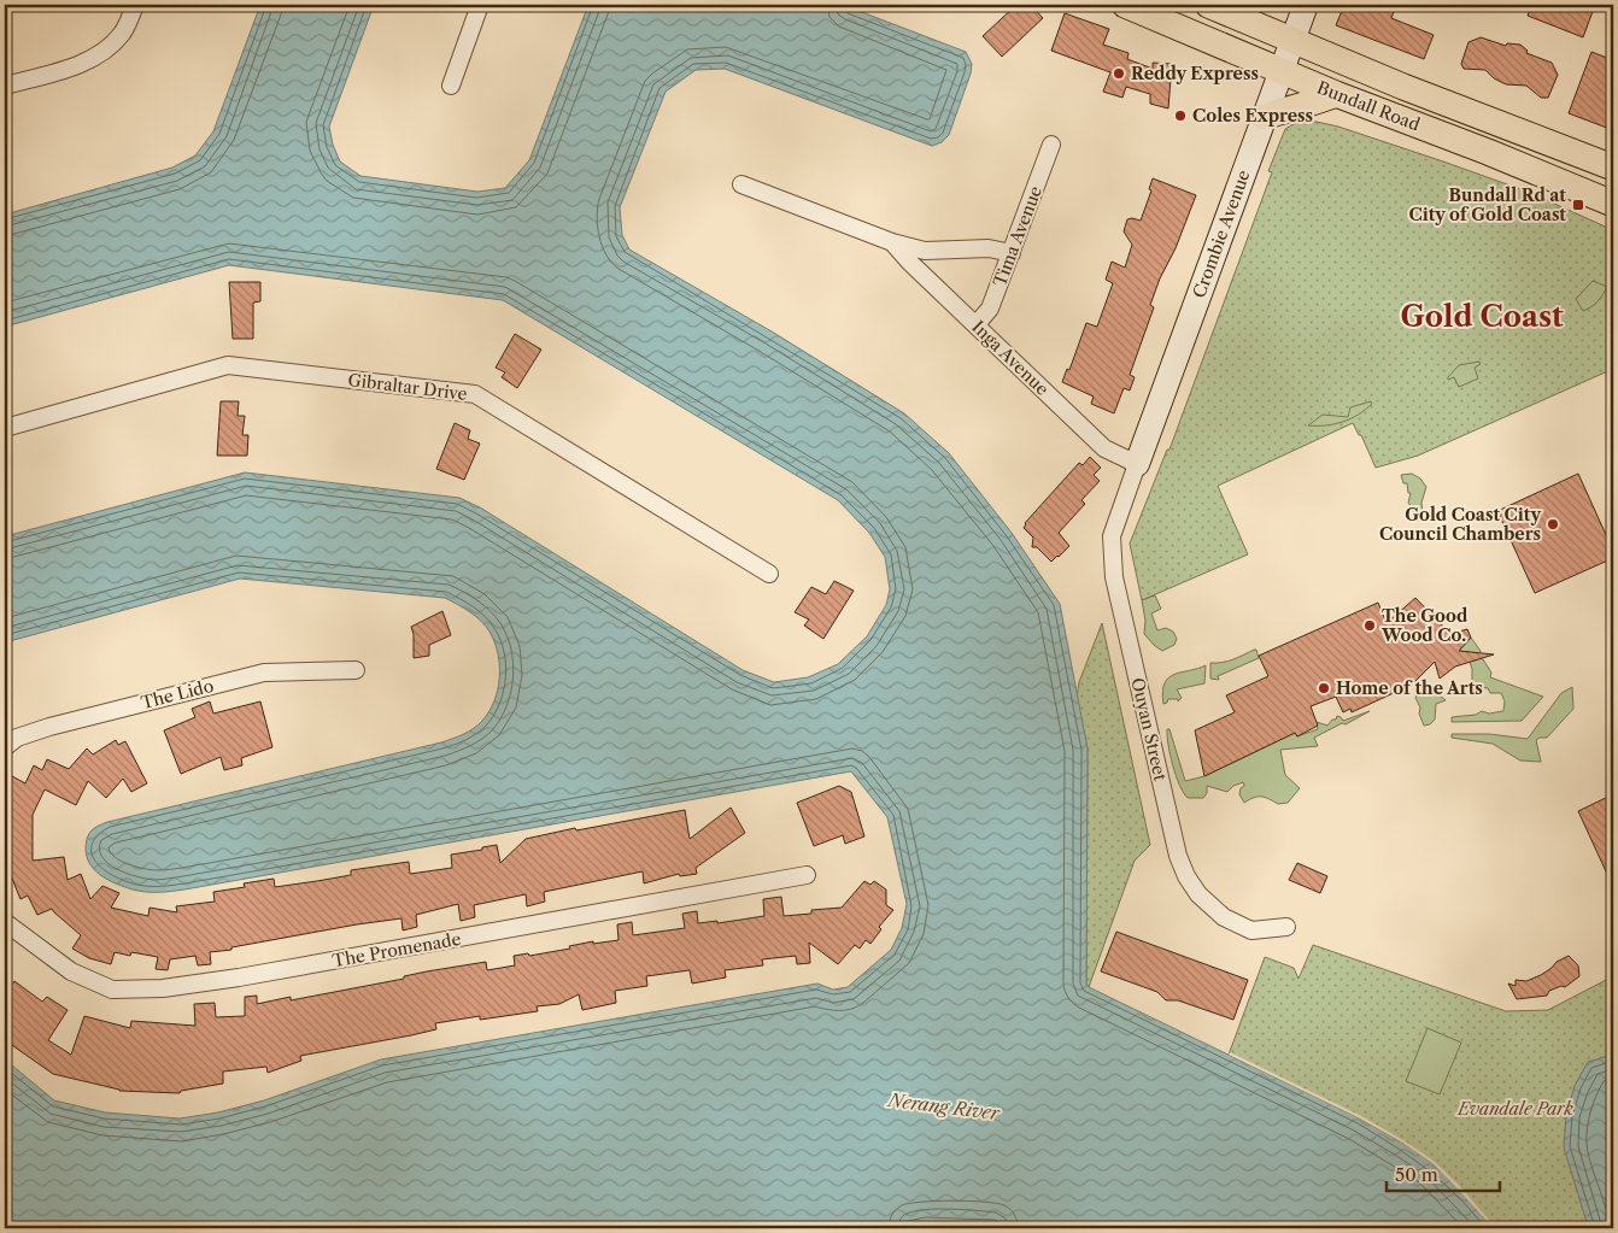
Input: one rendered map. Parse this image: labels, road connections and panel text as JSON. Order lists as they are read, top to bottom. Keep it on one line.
{"streets":{"main road":["Bundall Road"],"street":["Crombie Avenue","Tima Avenue","Inga Avenue","Gibraltar Drive","The Lido","Ouyan Street","The Promenade"]},"crossings":[["Bundall Road","Crombie Avenue"],["Crombie Avenue","Inga Avenue"],["Crombie Avenue","Ouyan Street"],["Tima Avenue","Inga Avenue"],["Inga Avenue","Ouyan Street"]],"districts":["Gold Coast"],"water":["Nerang River"],"parks":["Evandale Park"],"places":{"other":["Reddy Express","Coles Express","Gold Coast City Council Chambers","The Good Wood Co.","Home of the Arts"],"transit":["Bundall Rd at City of Gold Coast"]},"scale_bar":"50 m"}
